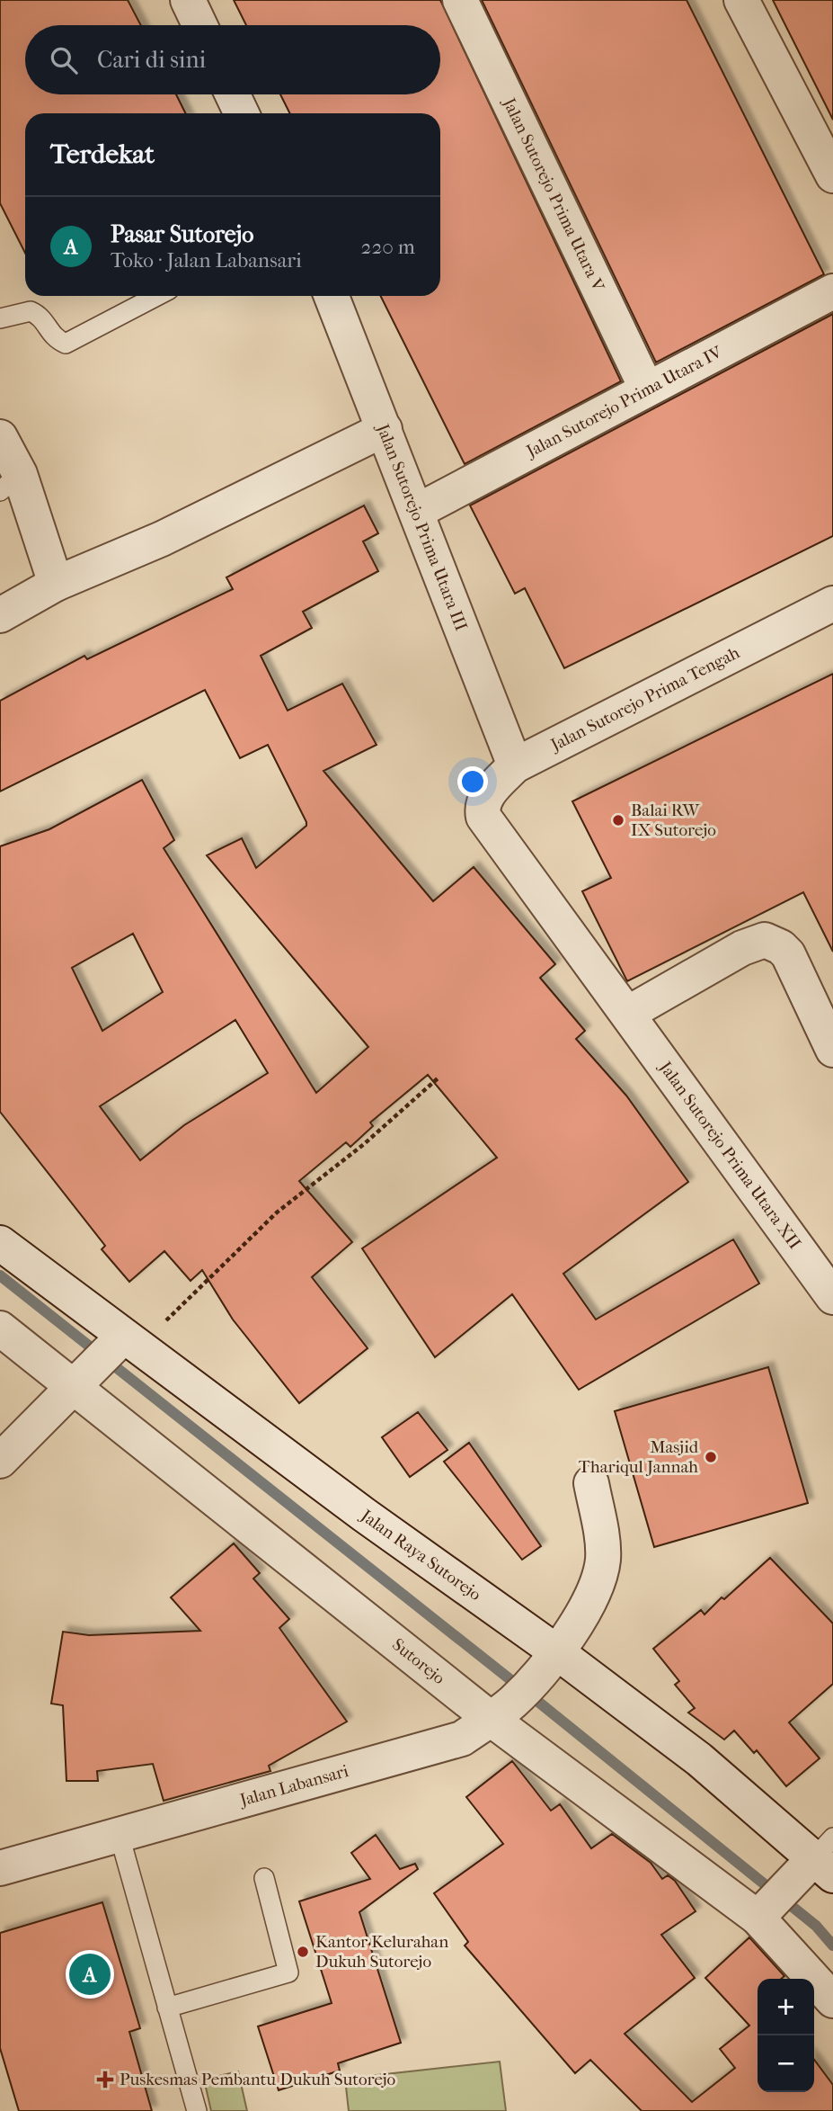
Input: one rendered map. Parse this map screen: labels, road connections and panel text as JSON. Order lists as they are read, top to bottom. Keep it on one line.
{"streets":{"street":["Jalan Sutorejo Prima Utara V","Jalan Sutorejo Prima Utara IV","Jalan Sutorejo Prima Utara III","Jalan Sutorejo Prima Tengah","Jalan Sutorejo Prima Utara XII","Jalan Raya Sutorejo","Sutorejo","Jalan Labansari"]},"crossings":[["Jalan Sutorejo Prima Utara V","Jalan Sutorejo Prima Utara IV"],["Jalan Sutorejo Prima Utara IV","Jalan Sutorejo Prima Utara III"],["Jalan Sutorejo Prima Utara III","Jalan Sutorejo Prima Tengah"],["Jalan Sutorejo Prima Tengah","Jalan Sutorejo Prima Utara XII"],["Jalan Raya Sutorejo","Sutorejo"],["Jalan Raya Sutorejo","Jalan Labansari"],["Sutorejo","Jalan Labansari"]],"places":{"other":["Balai RW IX Sutorejo","Masjid Thariqul Jannah","Kantor Kelurahan Dukuh Sutorejo"],"health":["Puskesmas Pembantu Dukuh Sutorejo"]},"page":{"search":"Cari di sini","heading":"Terdekat","list":[{"mark":"A","name":"Pasar Sutorejo","note":"Toko · Jalan Labansari","value":"220 m"}],"pins":"A","map_buttons":["+","−"]}}
